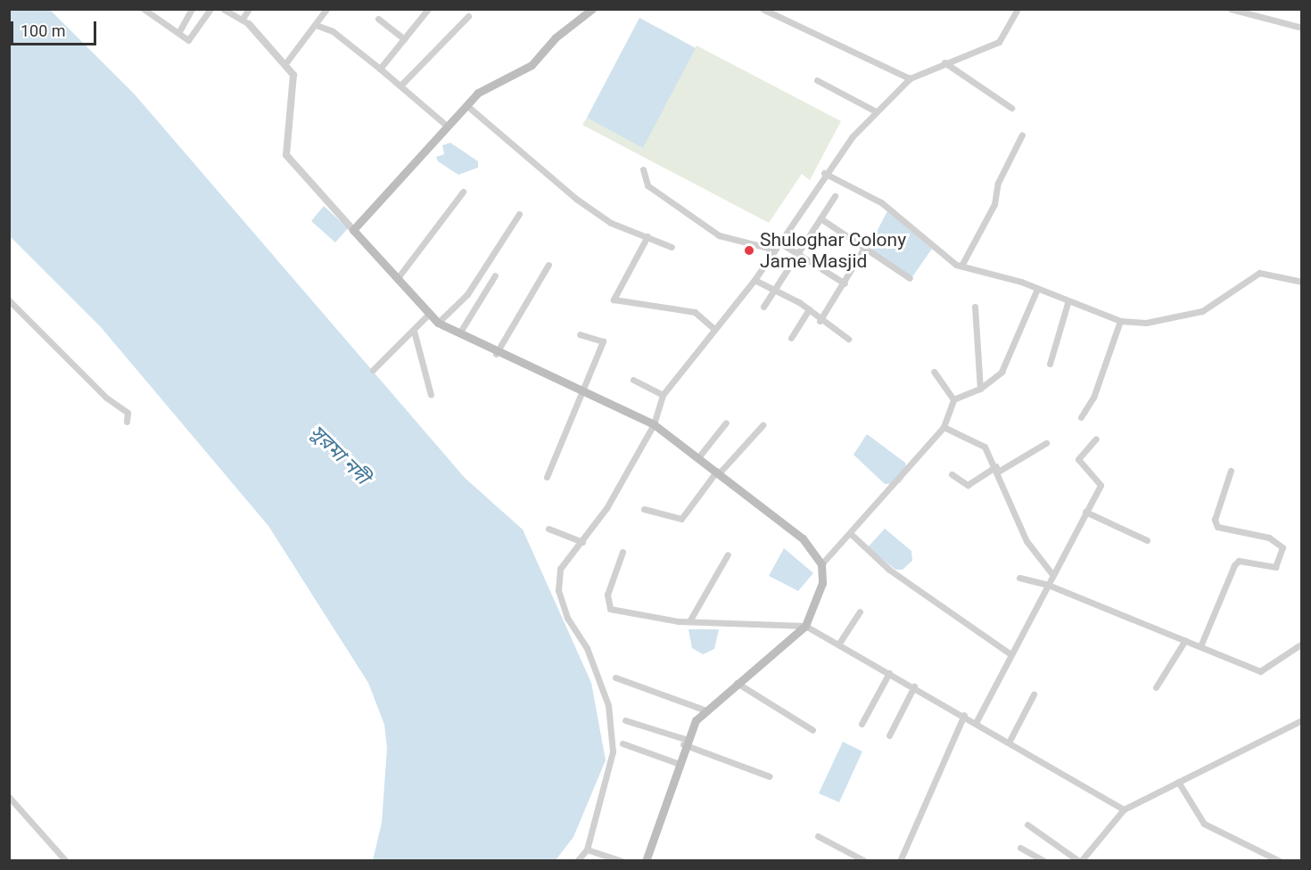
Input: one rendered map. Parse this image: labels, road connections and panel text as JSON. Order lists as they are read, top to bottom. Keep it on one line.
{"water":["সুরমা নদী"],"places":["Shuloghar Colony Jame Masjid"],"scale_bar":"100 m"}
